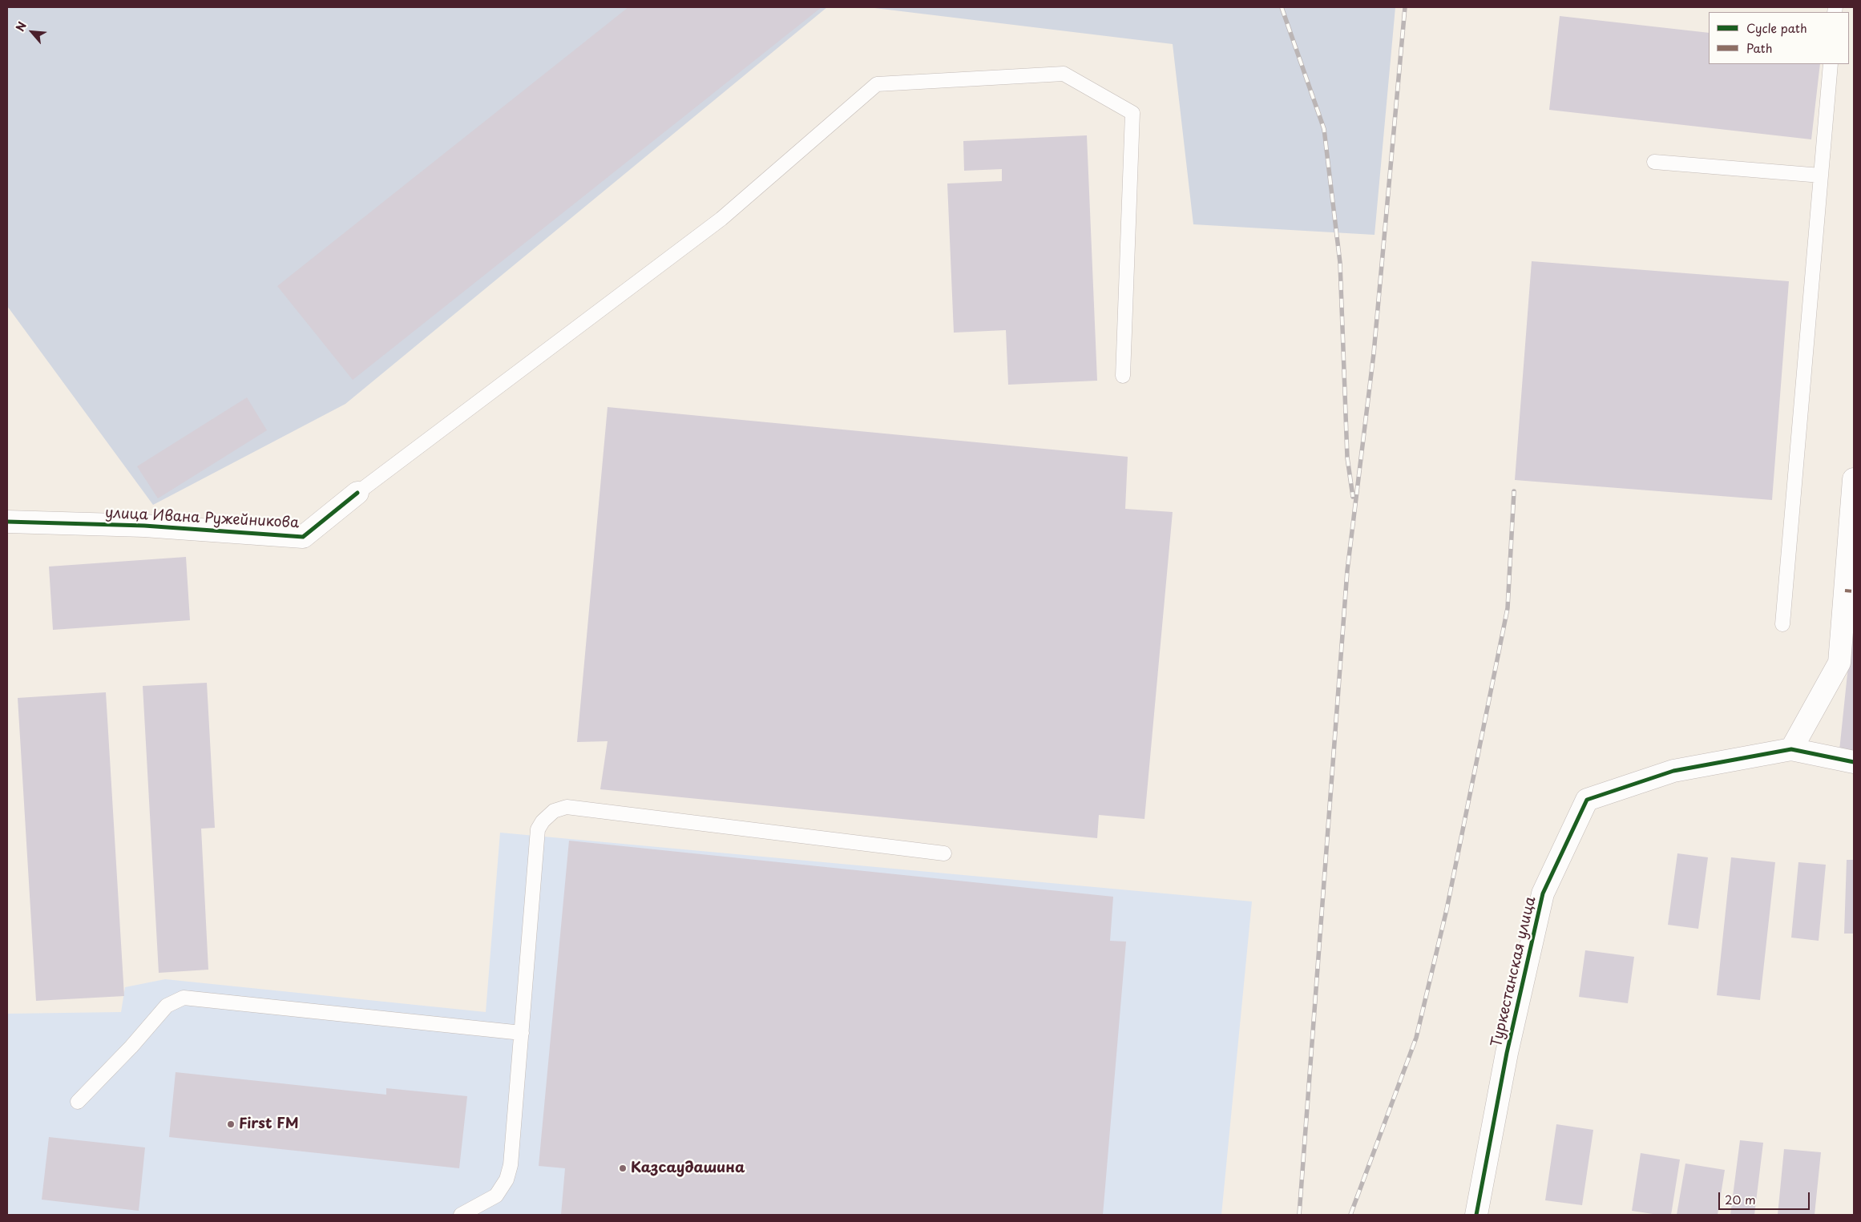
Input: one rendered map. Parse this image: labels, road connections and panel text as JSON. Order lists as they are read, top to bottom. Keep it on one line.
{"streets":{"street":["улица Ивана Ружейникова","Туркестанская улица"]},"places":["First FM","Казсаудашина"],"legend":["Cycle path","Path"],"scale_bar":"20 m","north":"top left"}
